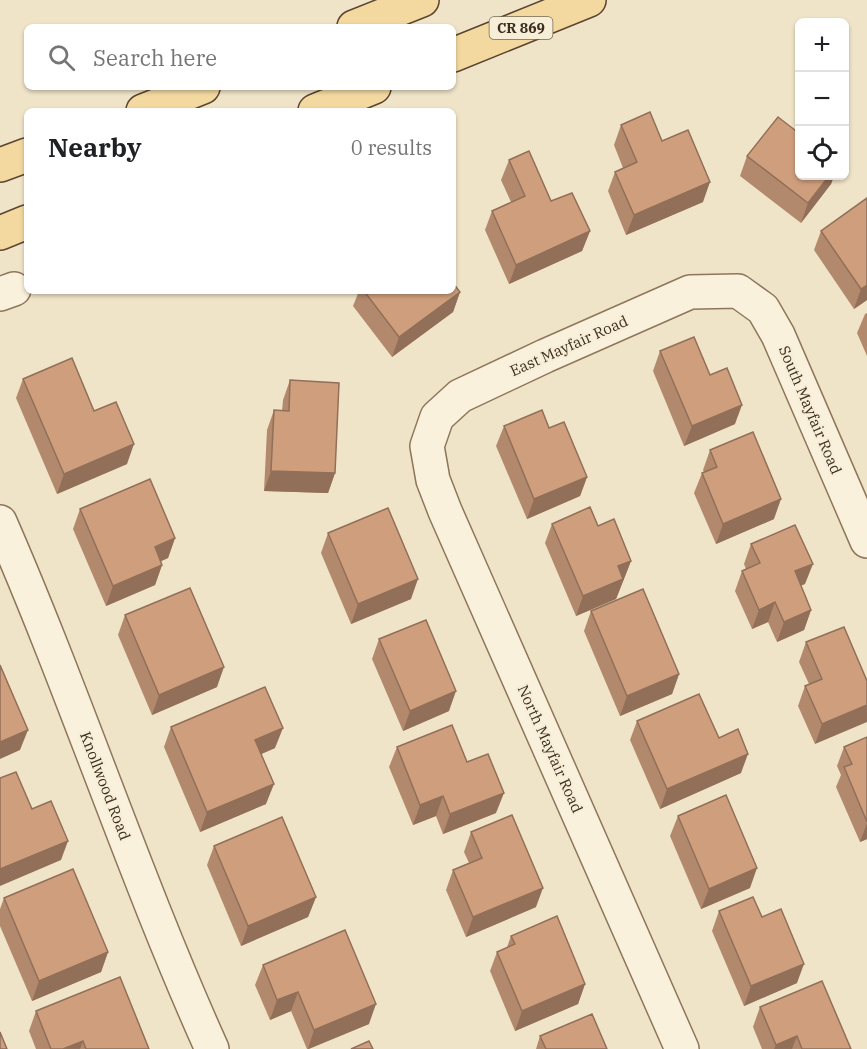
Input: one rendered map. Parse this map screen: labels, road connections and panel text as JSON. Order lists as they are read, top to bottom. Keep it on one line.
{"streets":{"main road":["CR 869"],"street":["East Mayfair Road","South Mayfair Road","North Mayfair Road","Knollwood Road"]},"crossings":[["East Mayfair Road","South Mayfair Road"],["East Mayfair Road","North Mayfair Road"]],"page":{"map_buttons":["+","−"],"search":"Search here","heading":["Nearby","0 results"]}}
